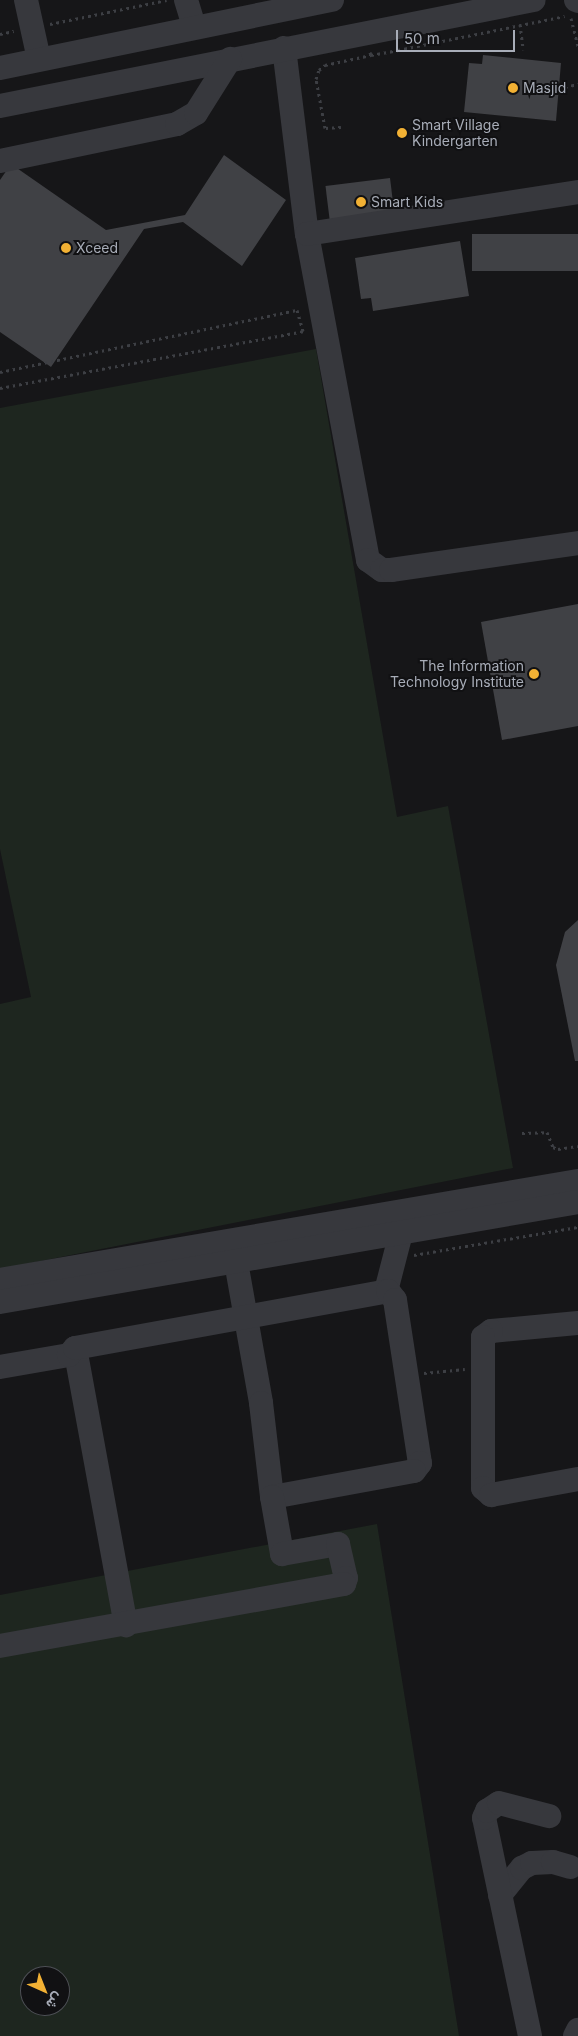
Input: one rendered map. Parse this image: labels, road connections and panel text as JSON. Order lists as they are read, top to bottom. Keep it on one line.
{"places":["Masjid","Smart Village Kindergarten","Smart Kids","Xceed","The Information Technology Institute"],"scale_bar":"50 m","north":"bottom right"}
